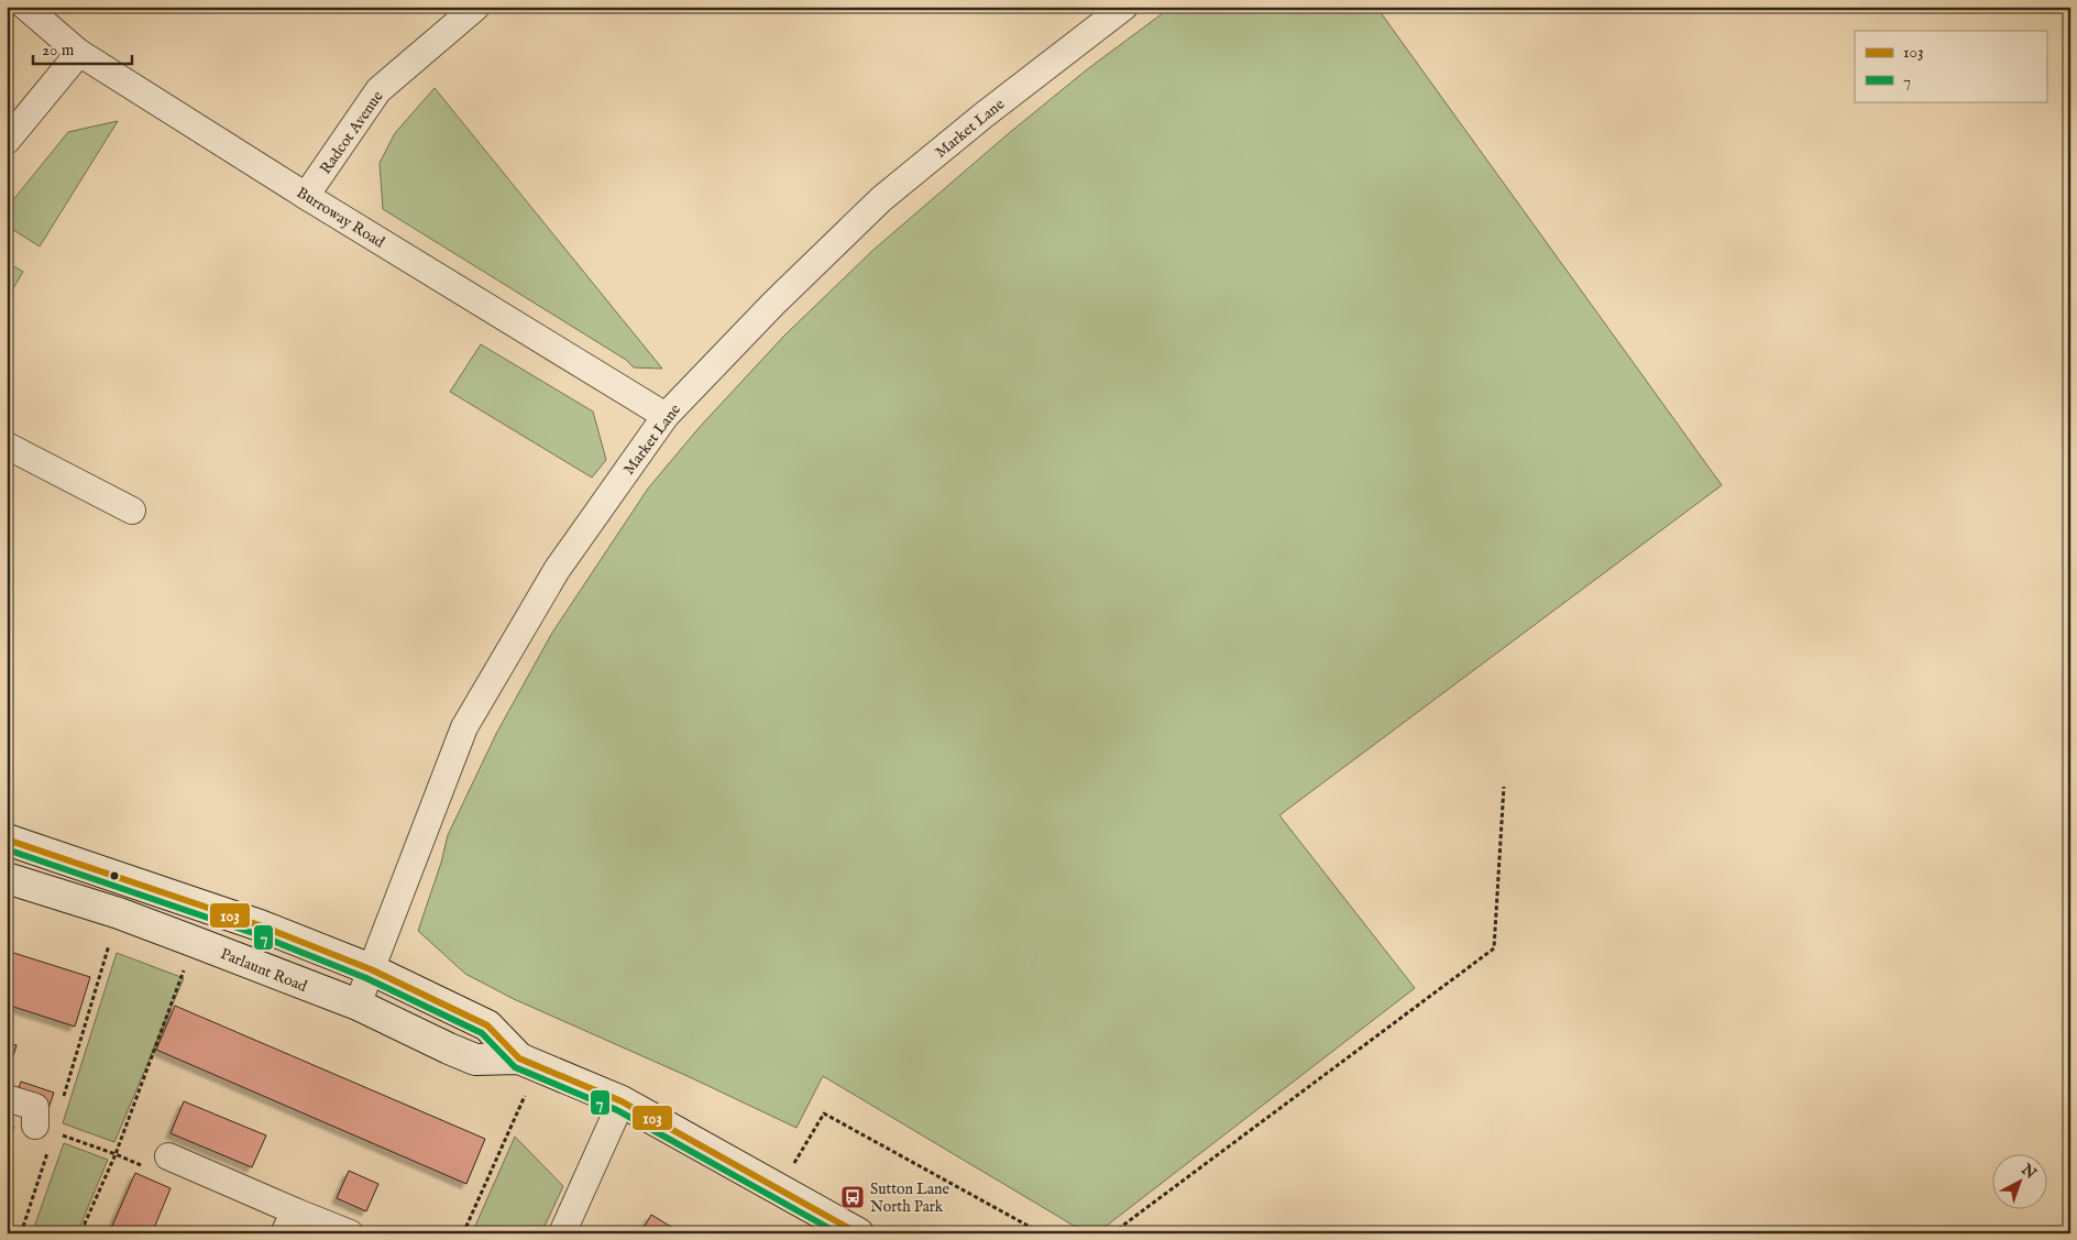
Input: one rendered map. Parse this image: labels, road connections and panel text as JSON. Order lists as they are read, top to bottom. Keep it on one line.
{"streets":{"street":["Market Lane","Radcot Avenue","Burroway Road","Parlaunt Road"]},"crossings":[["Market Lane","Burroway Road"],["Market Lane","Parlaunt Road"],["Radcot Avenue","Burroway Road"]],"places":{"bus stop":["Sutton Lane North Park"]},"lines":["transit line 103","transit line 7"],"legend":["103","7"],"scale_bar":"20 m","north":"top right"}
